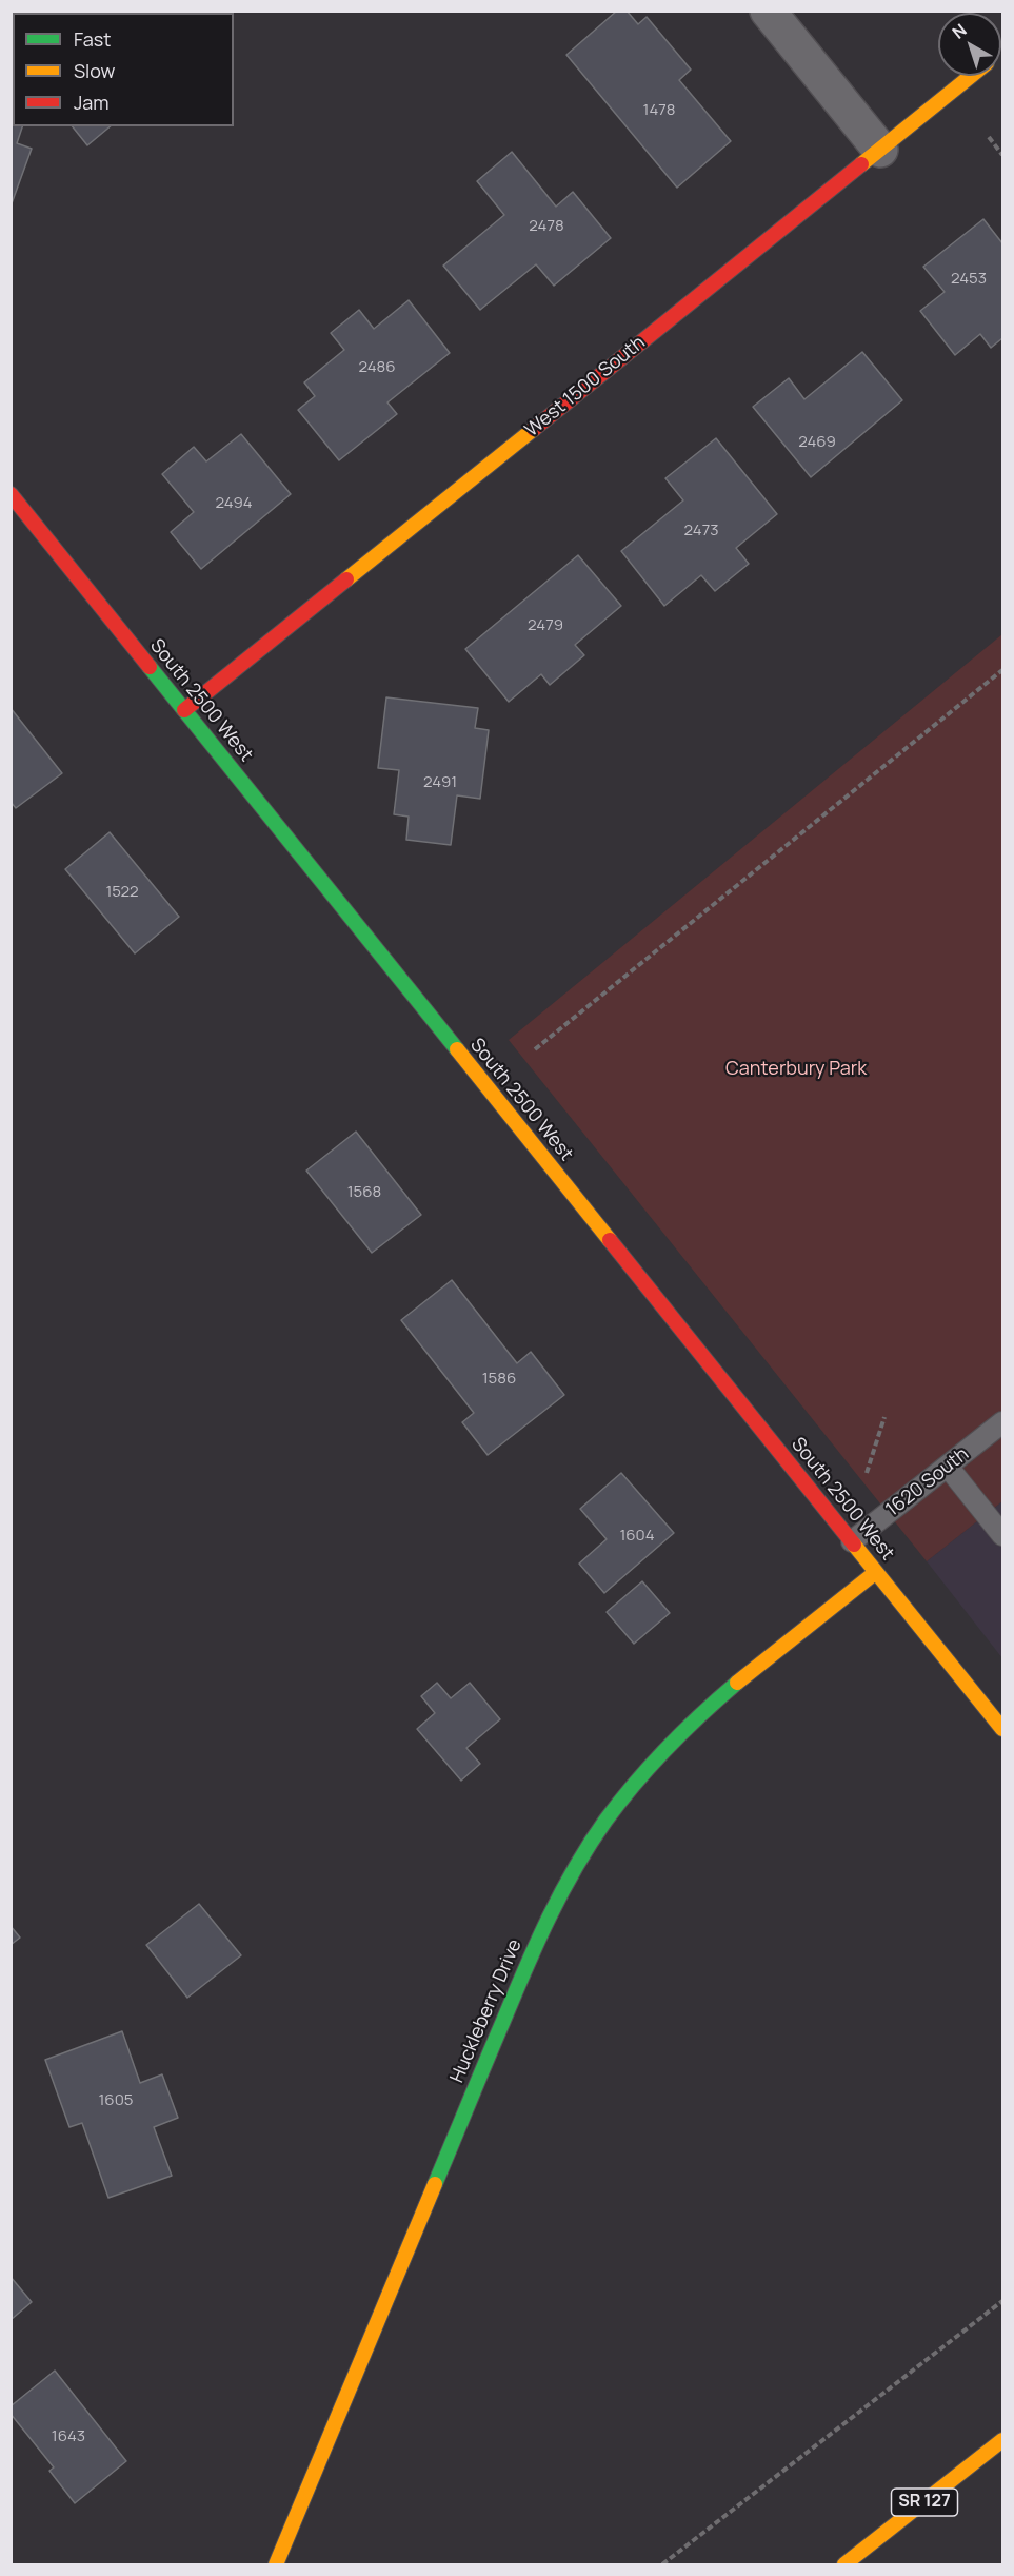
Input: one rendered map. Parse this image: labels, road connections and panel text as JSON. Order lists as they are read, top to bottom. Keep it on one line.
{"streets":{"street":["West 1500 South","South 2500 West","Huckleberry Drive","SR 127"],"lane":["1620 South"]},"crossings":[["West 1500 South","South 2500 West"],["South 2500 West","1620 South"],["South 2500 West","Huckleberry Drive"]],"parks":["Canterbury Park"],"house_numbers":["1478","2478","2453","2486","2469","2494","2473","2479","2491","1522","1568","1586","1604","1605","1643"],"legend":["Fast","Slow","Jam"],"north":"top left"}
